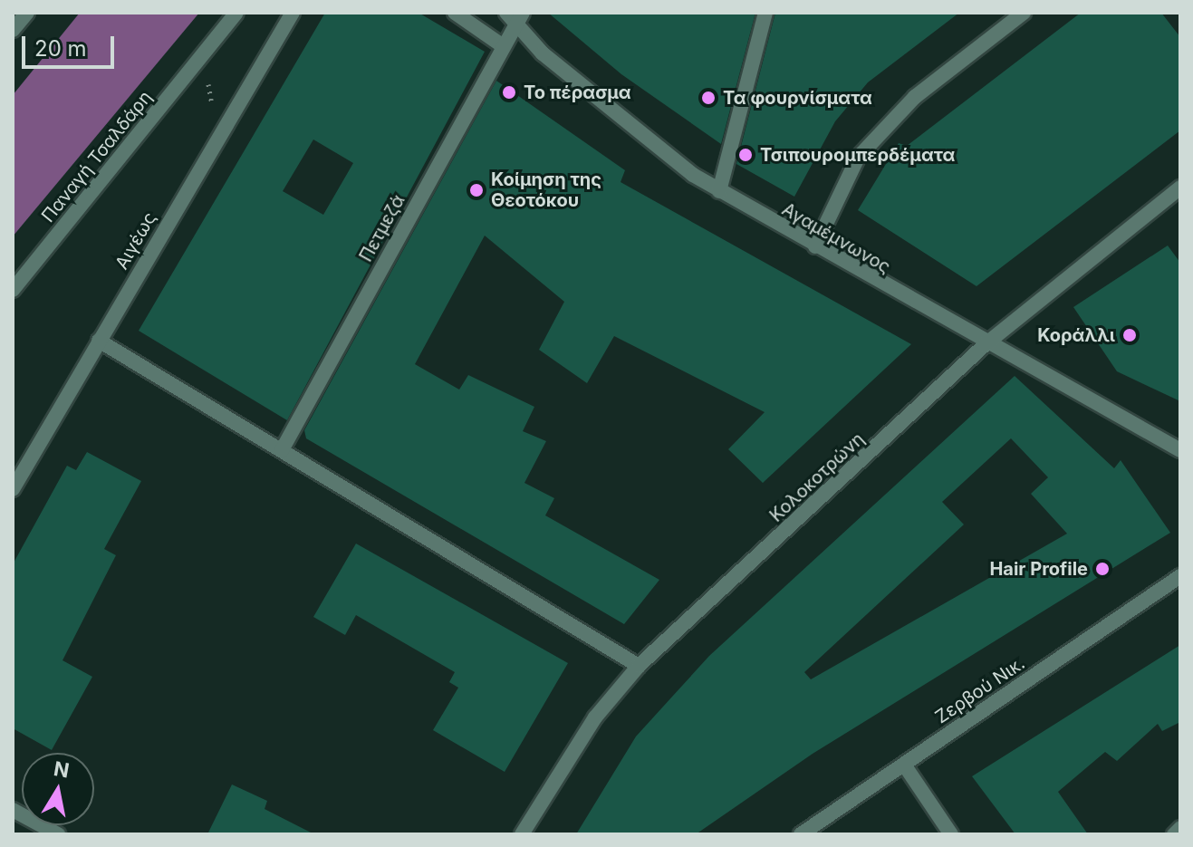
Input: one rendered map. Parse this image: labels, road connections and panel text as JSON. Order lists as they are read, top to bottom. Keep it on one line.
{"streets":{"street":["Παναγή Τσαλδάρη","Πετμεζά","Αγαμέμνωνος","Αιγέως","Κολοκοτρώνη","Ζερβού Νικ."]},"crossings":[["Πετμεζά","Αγαμέμνωνος"],["Αγαμέμνωνος","Κολοκοτρώνη"]],"places":["Το πέρασμα","Τα φουρνίσματα","Τσιπουρομπερδέματα","Κοίμηση της Θεοτόκου","Κοράλλι","Hair Profile"],"scale_bar":"20 m","north":"top"}
